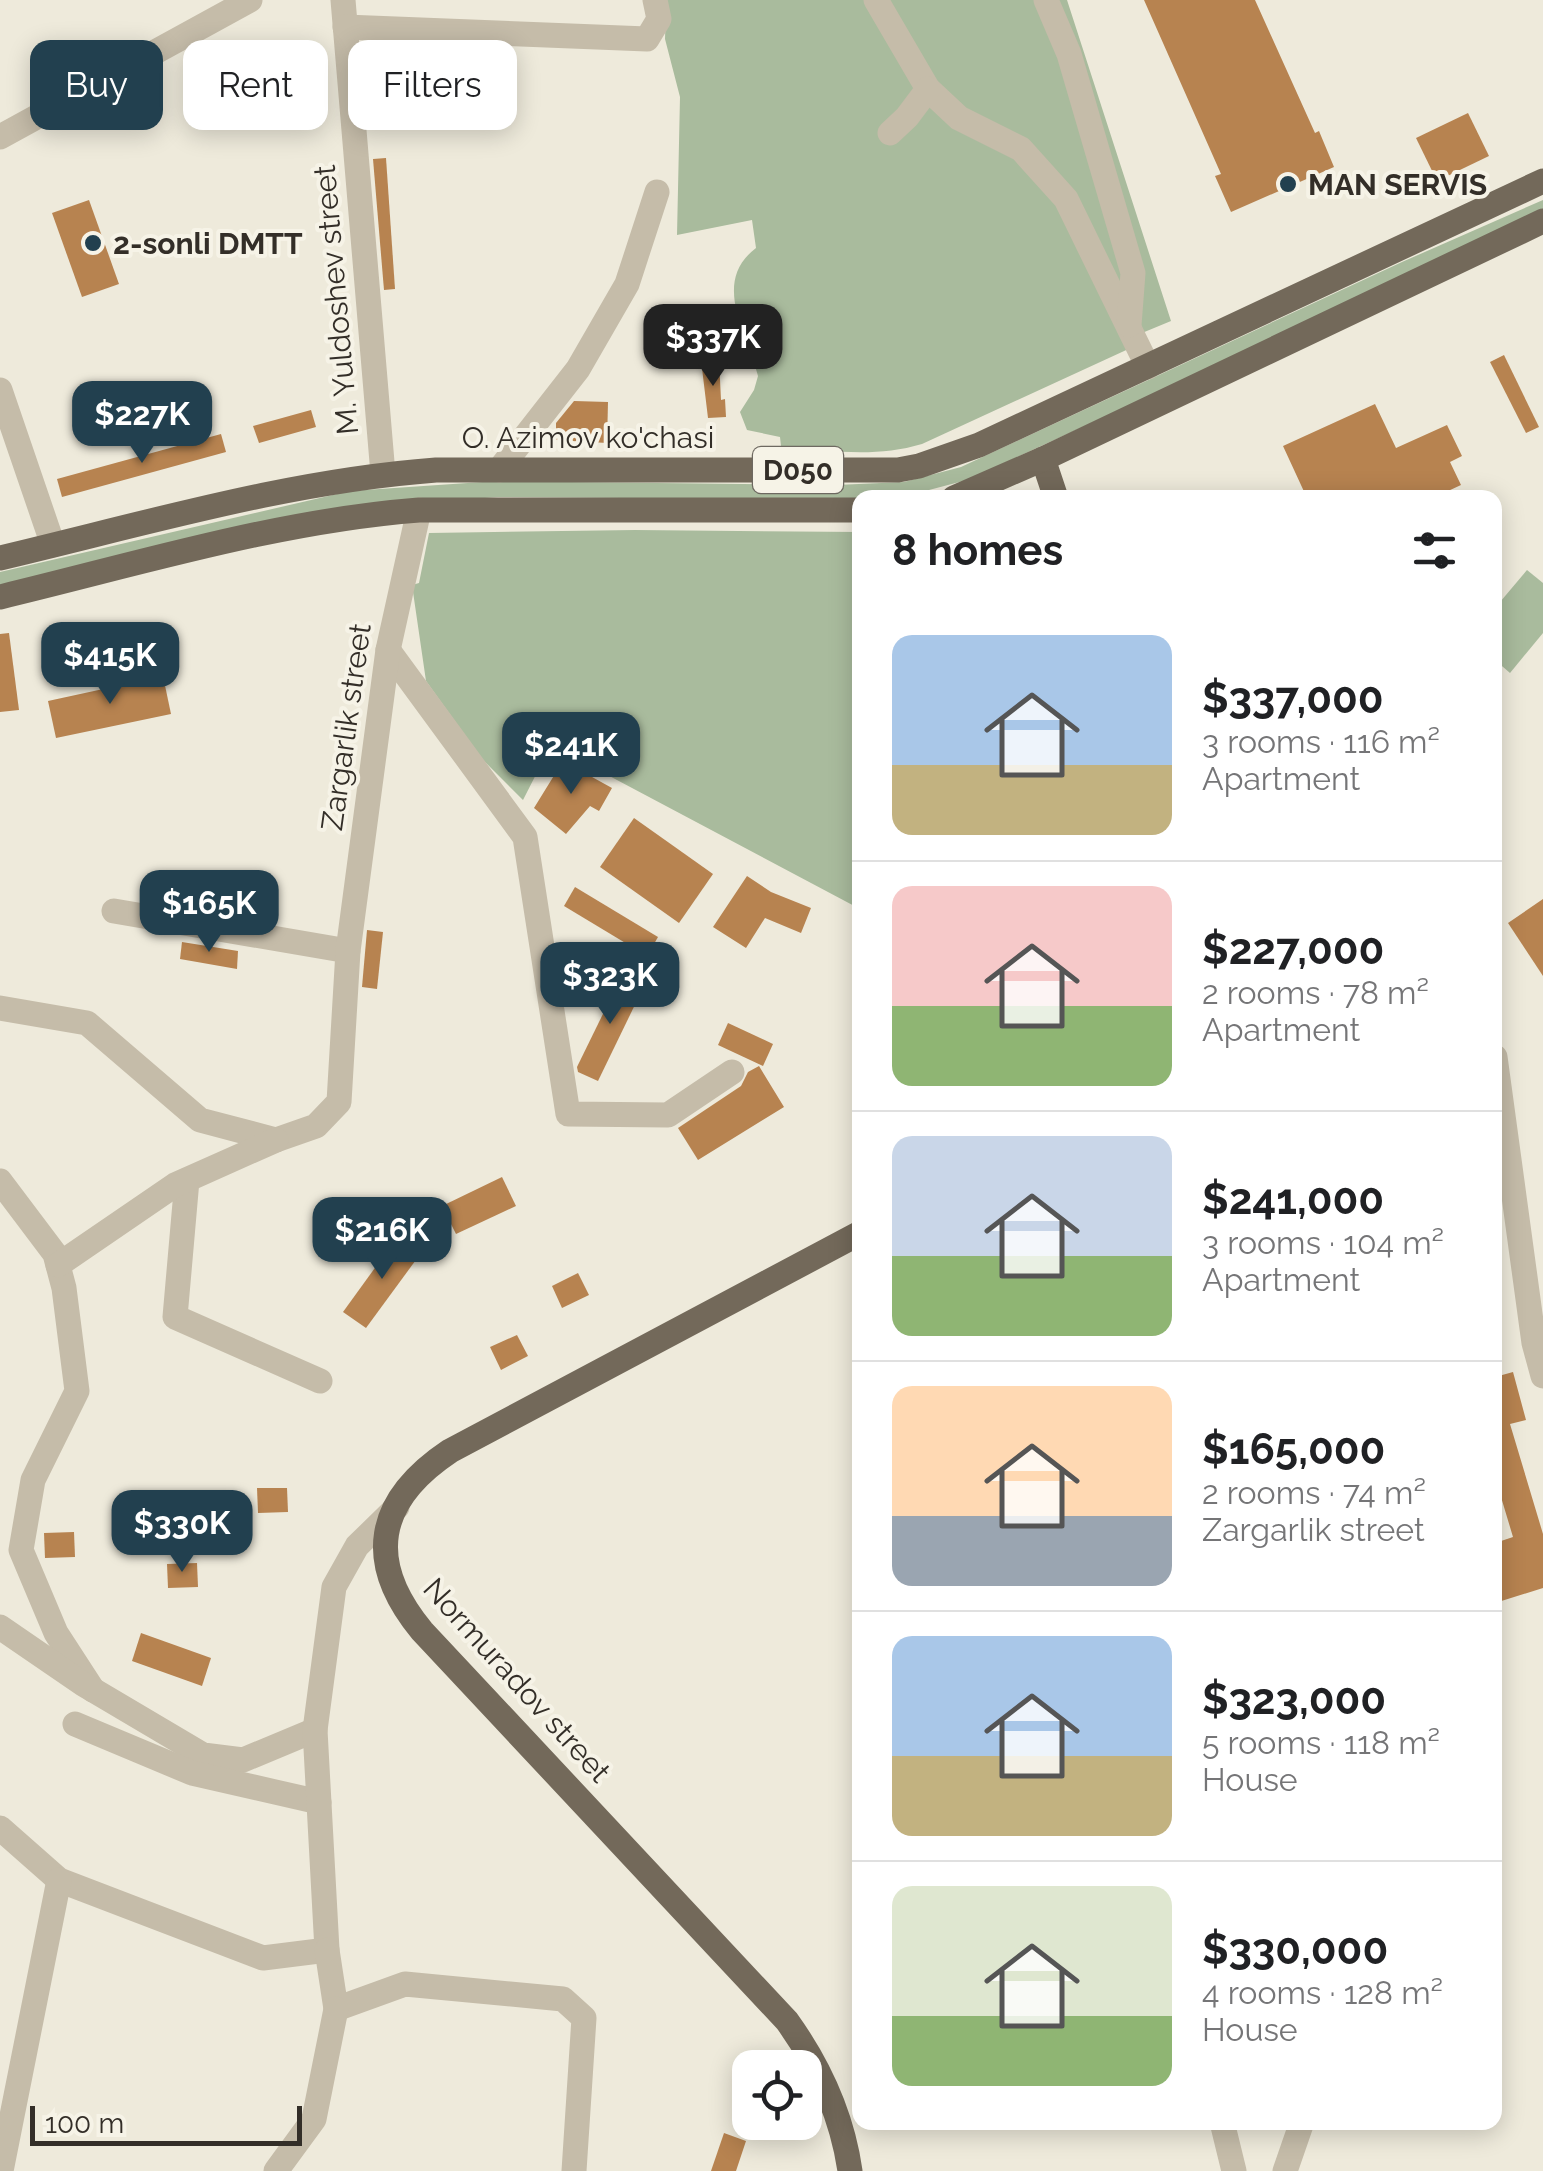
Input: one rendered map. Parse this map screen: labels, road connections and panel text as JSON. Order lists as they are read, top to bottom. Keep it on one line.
{"streets":{"main road":["O. Azimov ko'chasi","D050","Normuradov street"],"street":["M. Yuldoshev street","Zargarlik street"]},"crossings":[["M. Yuldoshev street","O. Azimov ko'chasi"],["D050","Zargarlik street"]],"places":["MAN SERVIS","2-sonli DMTT"],"scale_bar":"100 m","page":{"chip":["Buy","Rent","Filters"],"price":["$337K","$227K","$415K","$241K","$165K","$323K","$216K","$330K"],"heading":"8 homes","list":[{"name":"$337,000","note":"3 rooms · 116 m² · Apartment"},{"name":"$227,000","note":"2 rooms · 78 m² · Apartment"},{"name":"$241,000","note":"3 rooms · 104 m² · Apartment"},{"name":"$165,000","note":"2 rooms · 74 m² · Zargarlik street"},{"name":"$323,000","note":"5 rooms · 118 m² · House"},{"name":"$330,000","note":"4 rooms · 128 m² · House"}],"scale":"100 m"}}
